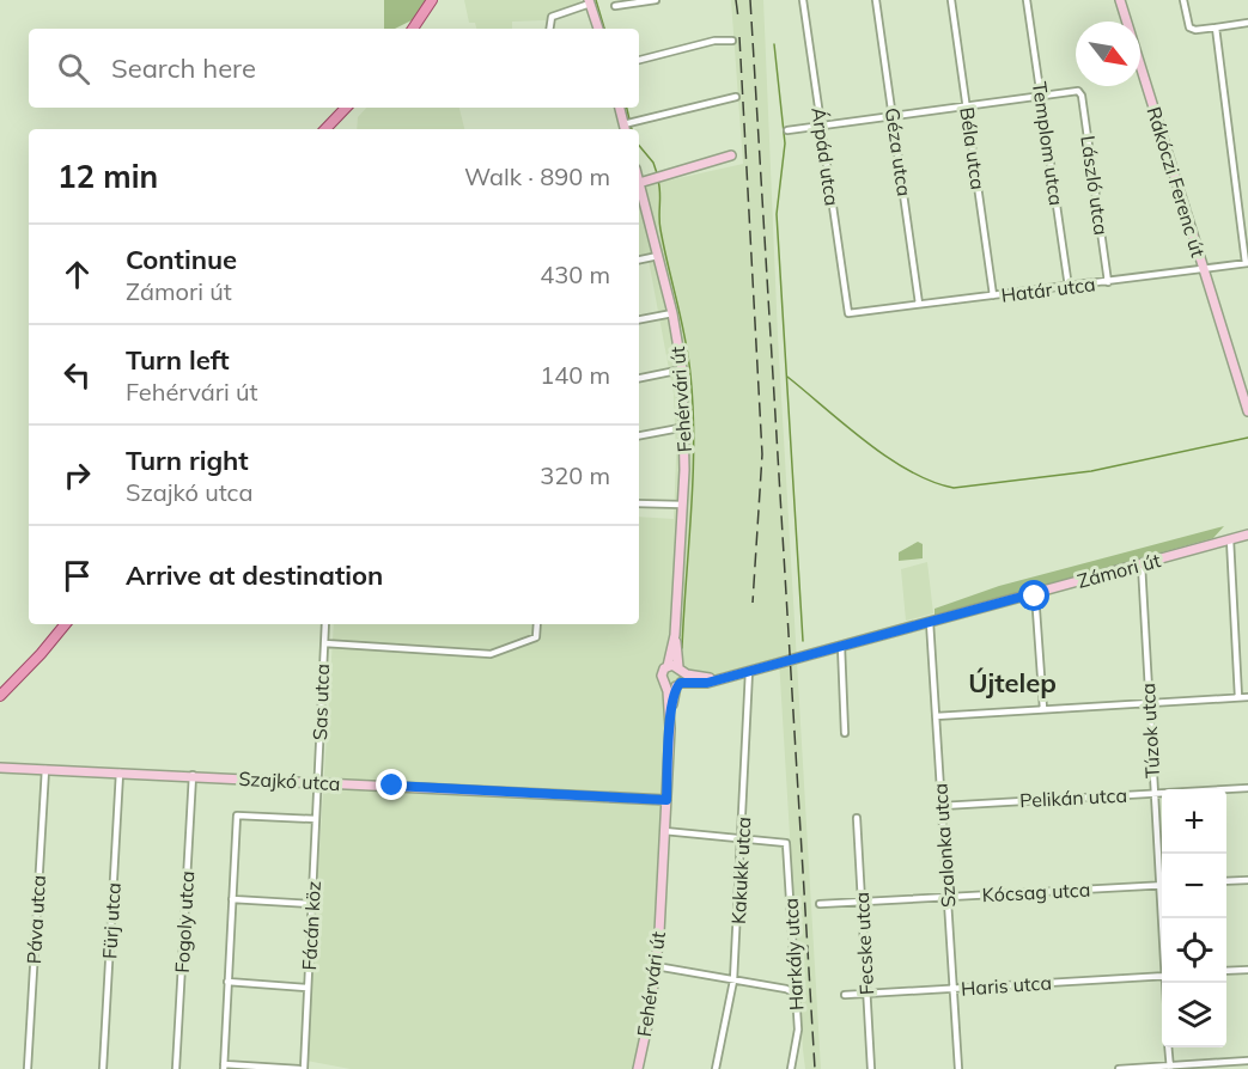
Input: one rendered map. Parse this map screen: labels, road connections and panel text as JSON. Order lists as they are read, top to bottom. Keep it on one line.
{"streets":{"main road":["Rákóczi Ferenc út","Fehérvári út","Zámori út","Szajkó utca"],"street":["Templom utca","Béla utca","Géza utca","Árpád utca","László utca","Határ utca","Sas utca","Túzok utca","Pelikán utca","Szalonka utca","Kakukk utca","Kócsag utca","Páva utca","Fürj utca","Fogoly utca","Fácán köz","Fecske utca","Harkály utca","Haris utca"]},"crossings":[["Templom utca","László utca"],["Templom utca","Határ utca"],["Béla utca","Határ utca"],["Géza utca","Határ utca"],["Árpád utca","Határ utca"],["Rákóczi Ferenc út","Határ utca"],["László utca","Határ utca"],["Fehérvári út","Zámori út"],["Fehérvári út","Szajkó utca"],["Zámori út","Túzok utca"],["Zámori út","Szalonka utca"],["Zámori út","Kakukk utca"],["Sas utca","Szajkó utca"],["Sas utca","Fácán köz"],["Túzok utca","Pelikán utca"],["Túzok utca","Kócsag utca"],["Szajkó utca","Páva utca"],["Szajkó utca","Fürj utca"],["Szajkó utca","Fogoly utca"],["Szajkó utca","Fácán köz"],["Pelikán utca","Szalonka utca"],["Szalonka utca","Kócsag utca"],["Szalonka utca","Haris utca"],["Kakukk utca","Harkály utca"],["Kócsag utca","Fecske utca"],["Fecske utca","Haris utca"]],"districts":["Újtelep"],"north":"bottom right","page":{"search":"Search here","heading":["12 min","Walk · 890 m"],"list":[["Continue","Zámori út","430 m"],["Turn left","Fehérvári út","140 m"],["Turn right","Szajkó utca","320 m"],"Arrive at destination"],"map_buttons":["+","−"]}}
